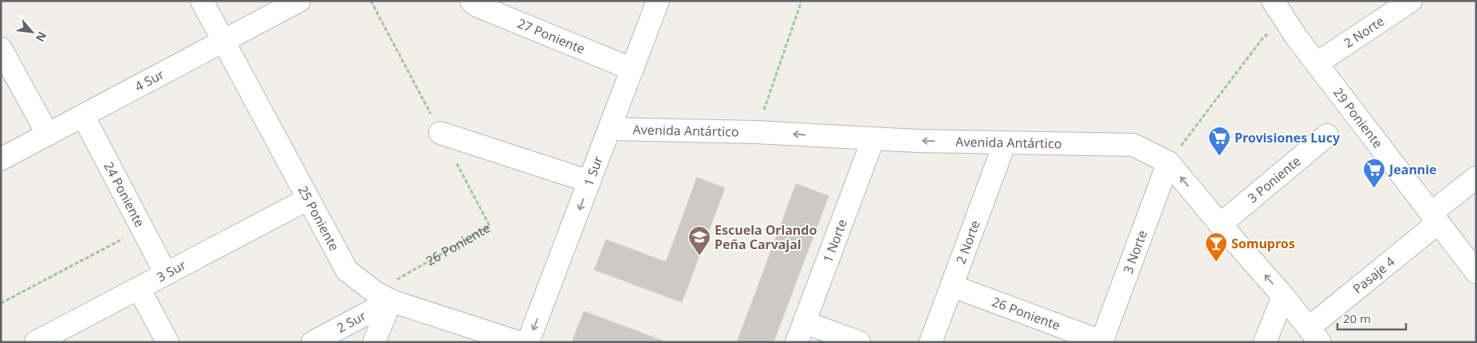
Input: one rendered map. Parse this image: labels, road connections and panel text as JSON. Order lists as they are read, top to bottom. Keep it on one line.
{"streets":{"street":["2 Norte","27 Poniente","4 Sur","29 Poniente","Avenida Antártico","1 Sur","3 Poniente","24 Poniente","25 Poniente","1 Norte","26 Poniente","3 Norte","3 Sur","Pasaje 4","2 Sur"]},"crossings":[["2 Norte","29 Poniente"],["2 Norte","Avenida Antártico"],["2 Norte","26 Poniente"],["27 Poniente","1 Sur"],["4 Sur","24 Poniente"],["4 Sur","25 Poniente"],["29 Poniente","Pasaje 4"],["Avenida Antártico","1 Sur"],["Avenida Antártico","3 Poniente"],["Avenida Antártico","1 Norte"],["Avenida Antártico","3 Norte"],["Avenida Antártico","Pasaje 4"],["24 Poniente","3 Sur"],["25 Poniente","26 Poniente"],["25 Poniente","3 Sur"],["25 Poniente","2 Sur"],["26 Poniente","3 Norte"],["26 Poniente","2 Sur"]],"one_way":["Avenida Antártico","1 Sur"],"places":{"supermarket":["Provisiones Lucy","Jeannie"],"school or university":["Escuela Orlando Peña Carvajal"],"bar":["Somupros"]},"scale_bar":"20 m","north":"bottom right"}
